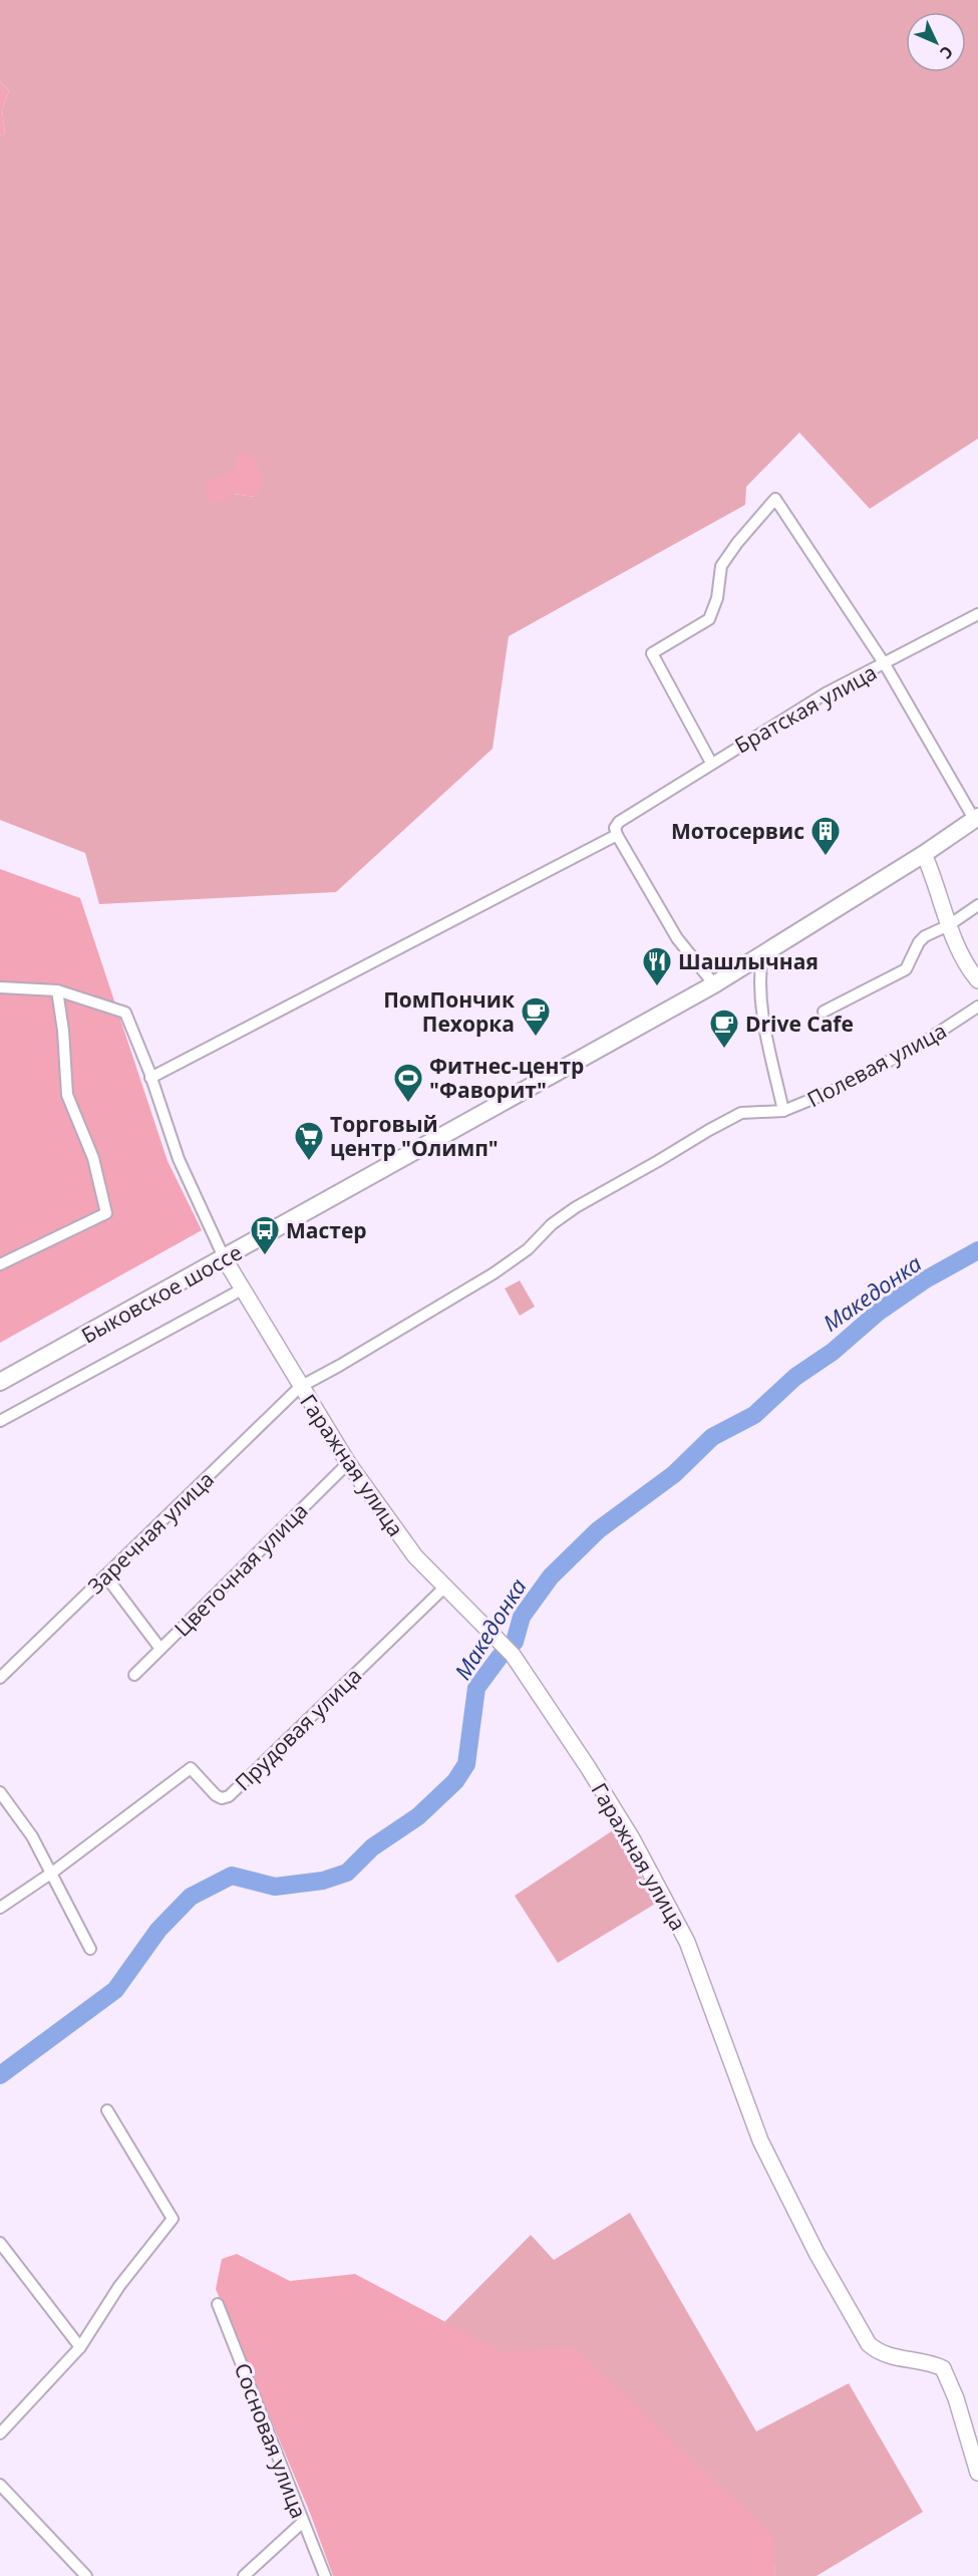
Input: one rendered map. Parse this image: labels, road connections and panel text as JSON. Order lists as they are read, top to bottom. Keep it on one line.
{"streets":{"main road":["Быковское шоссе"],"street":["Братская улица","Полевая улица","Гаражная улица","Заречная улица","Цветочная улица","Прудовая улица","Сосновая улица"]},"crossings":[["Полевая улица","Быковское шоссе"],["Полевая улица","Заречная улица"],["Быковское шоссе","Гаражная улица"],["Гаражная улица","Заречная улица"],["Гаражная улица","Цветочная улица"],["Гаражная улица","Прудовая улица"]],"water":["Македонка"],"places":{"building":["Мотосервис"],"restaurant":["Шашлычная"],"cafe":["ПомПончик Пехорка","Drive Cafe"],"sports":["Фитнес-центр \"Фаворит\""],"supermarket":["Торговый центр \"Олимп\""],"bus stop":["Мастер"]},"north":"bottom right"}
